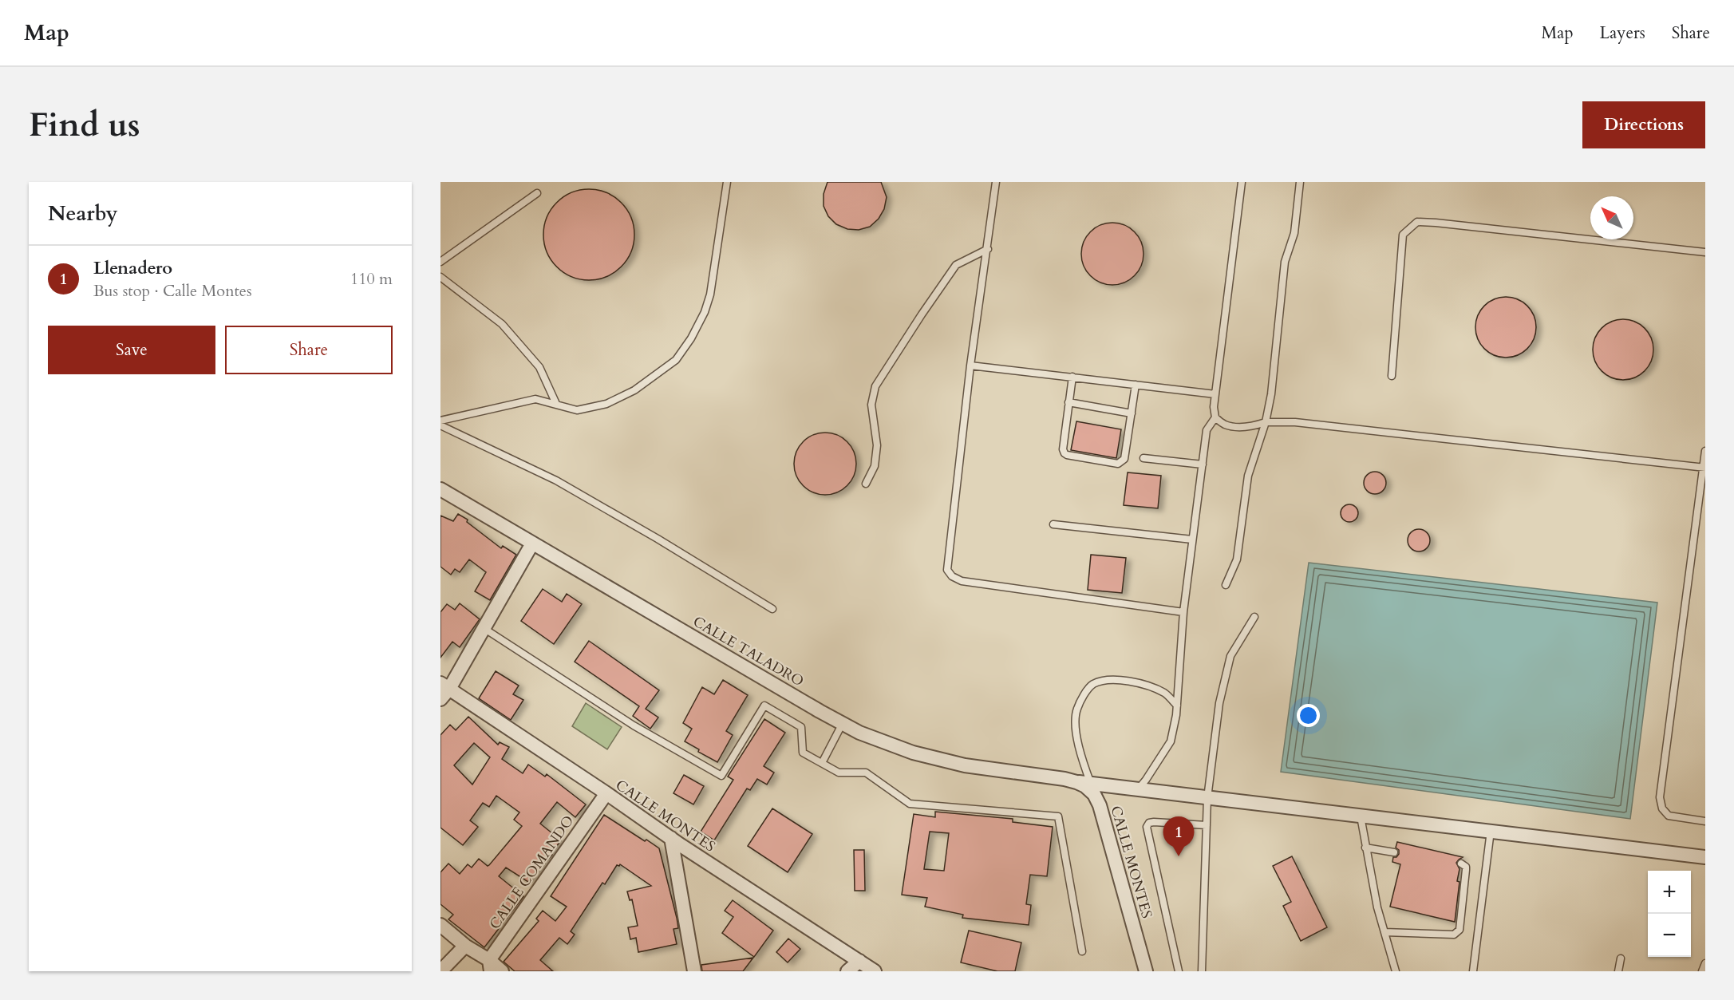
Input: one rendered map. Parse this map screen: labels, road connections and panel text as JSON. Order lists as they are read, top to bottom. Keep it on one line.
{"streets":{"street":["CALLE TALADRO","CALLE MONTES","CALLE COMANDO"]},"crossings":[["CALLE TALADRO","CALLE MONTES"],["CALLE MONTES","CALLE COMANDO"]],"north":"top left","page":{"header":"Map","nav":["Map","Layers","Share"],"buttons":["Directions",["Save","Share"]],"title":"Find us","heading":"Nearby","list":[{"mark":"1","name":"Llenadero","note":"Bus stop · Calle Montes","value":"110 m"}],"pins":"1","map_buttons":["+","−"]}}
